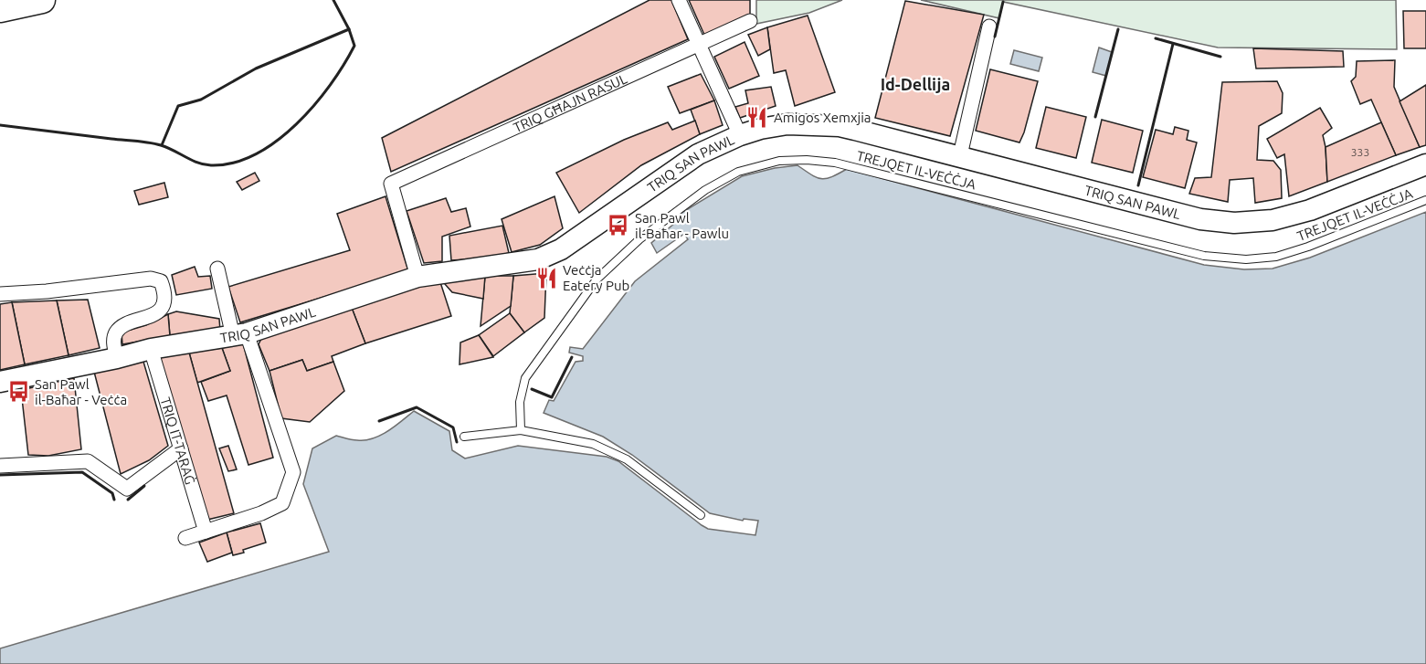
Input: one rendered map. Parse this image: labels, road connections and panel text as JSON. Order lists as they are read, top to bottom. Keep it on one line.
{"streets":{"street":["TRIQ GĦAJN RASUL","TRIQ SAN PAWL","TRIQ IT-TARAĠ"],"lane":["TREJQET IL-VEĊĊJA"]},"crossings":[["TRIQ GĦAJN RASUL","TRIQ SAN PAWL"],["TRIQ SAN PAWL","TRIQ IT-TARAĠ"]],"districts":["Id-Dellija"],"places":{"restaurant":["Amigos Xemxjia","Veċċja Eatery Pub"],"bus stop":["San Pawl il-Baħar - Pawlu","San Pawl il-Baħar - Veċċa"]},"house_numbers":["333"]}
